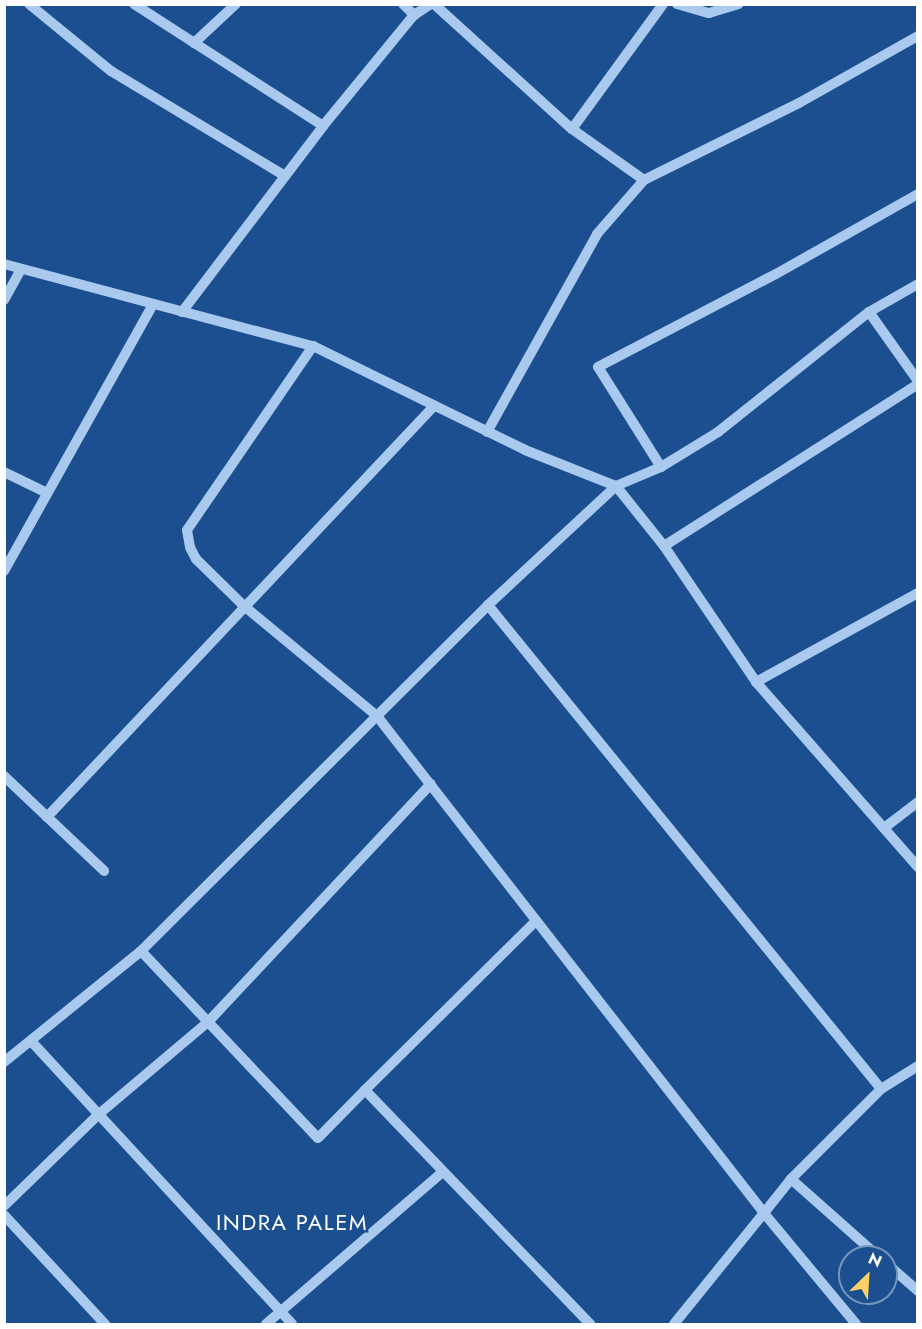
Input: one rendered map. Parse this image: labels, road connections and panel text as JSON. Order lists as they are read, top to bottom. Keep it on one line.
{"districts":["INDRA PALEM"],"north":"top right"}
